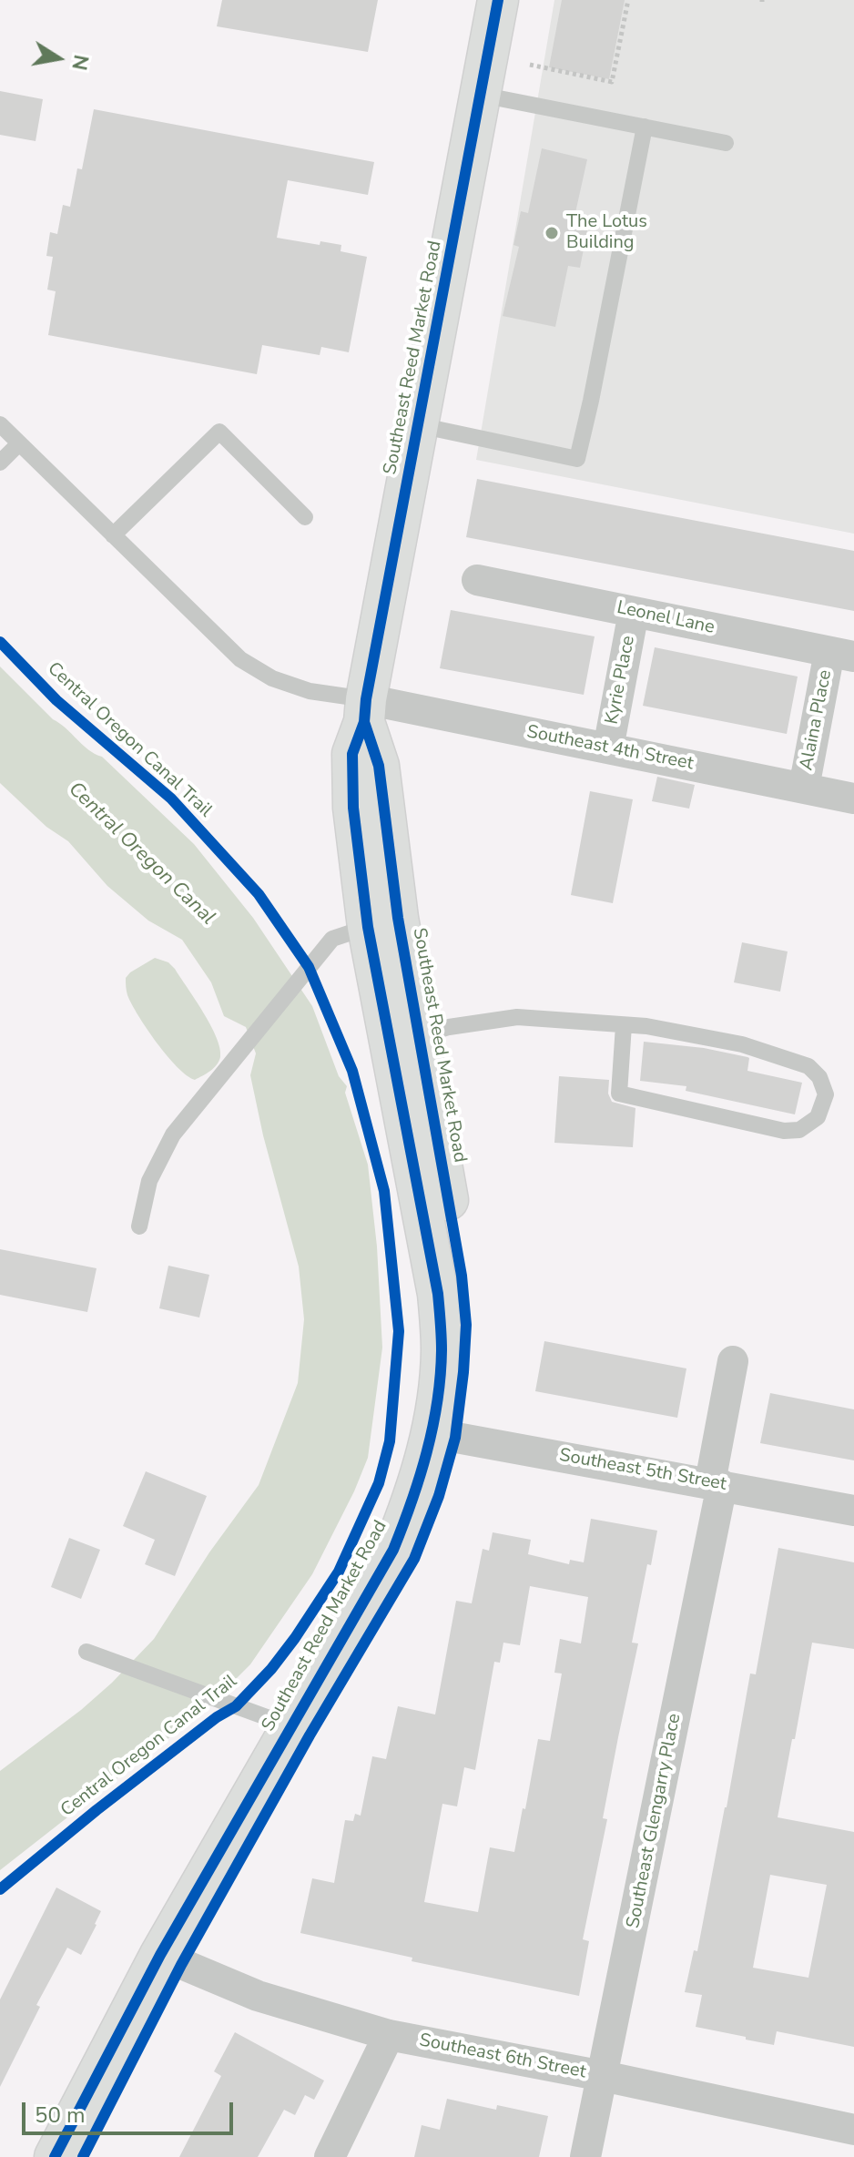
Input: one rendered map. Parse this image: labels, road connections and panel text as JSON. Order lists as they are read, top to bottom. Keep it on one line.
{"streets":{"main road":["Southeast Reed Market Road"],"street":["Leonel Lane","Kyrie Place","Alaina Place","Southeast 4th Street","Southeast 5th Street","Southeast Glengarry Place","Southeast 6th Street"],"cycle path":["Central Oregon Canal Trail"]},"crossings":[["Southeast Reed Market Road","Southeast 4th Street"],["Southeast Reed Market Road","Southeast 5th Street"],["Southeast Reed Market Road","Southeast 6th Street"],["Leonel Lane","Kyrie Place"],["Leonel Lane","Alaina Place"],["Kyrie Place","Southeast 4th Street"],["Alaina Place","Southeast 4th Street"],["Southeast 5th Street","Southeast Glengarry Place"],["Southeast Glengarry Place","Southeast 6th Street"]],"water":["Central Oregon Canal"],"places":["The Lotus Building"],"scale_bar":"50 m","north":"right"}
